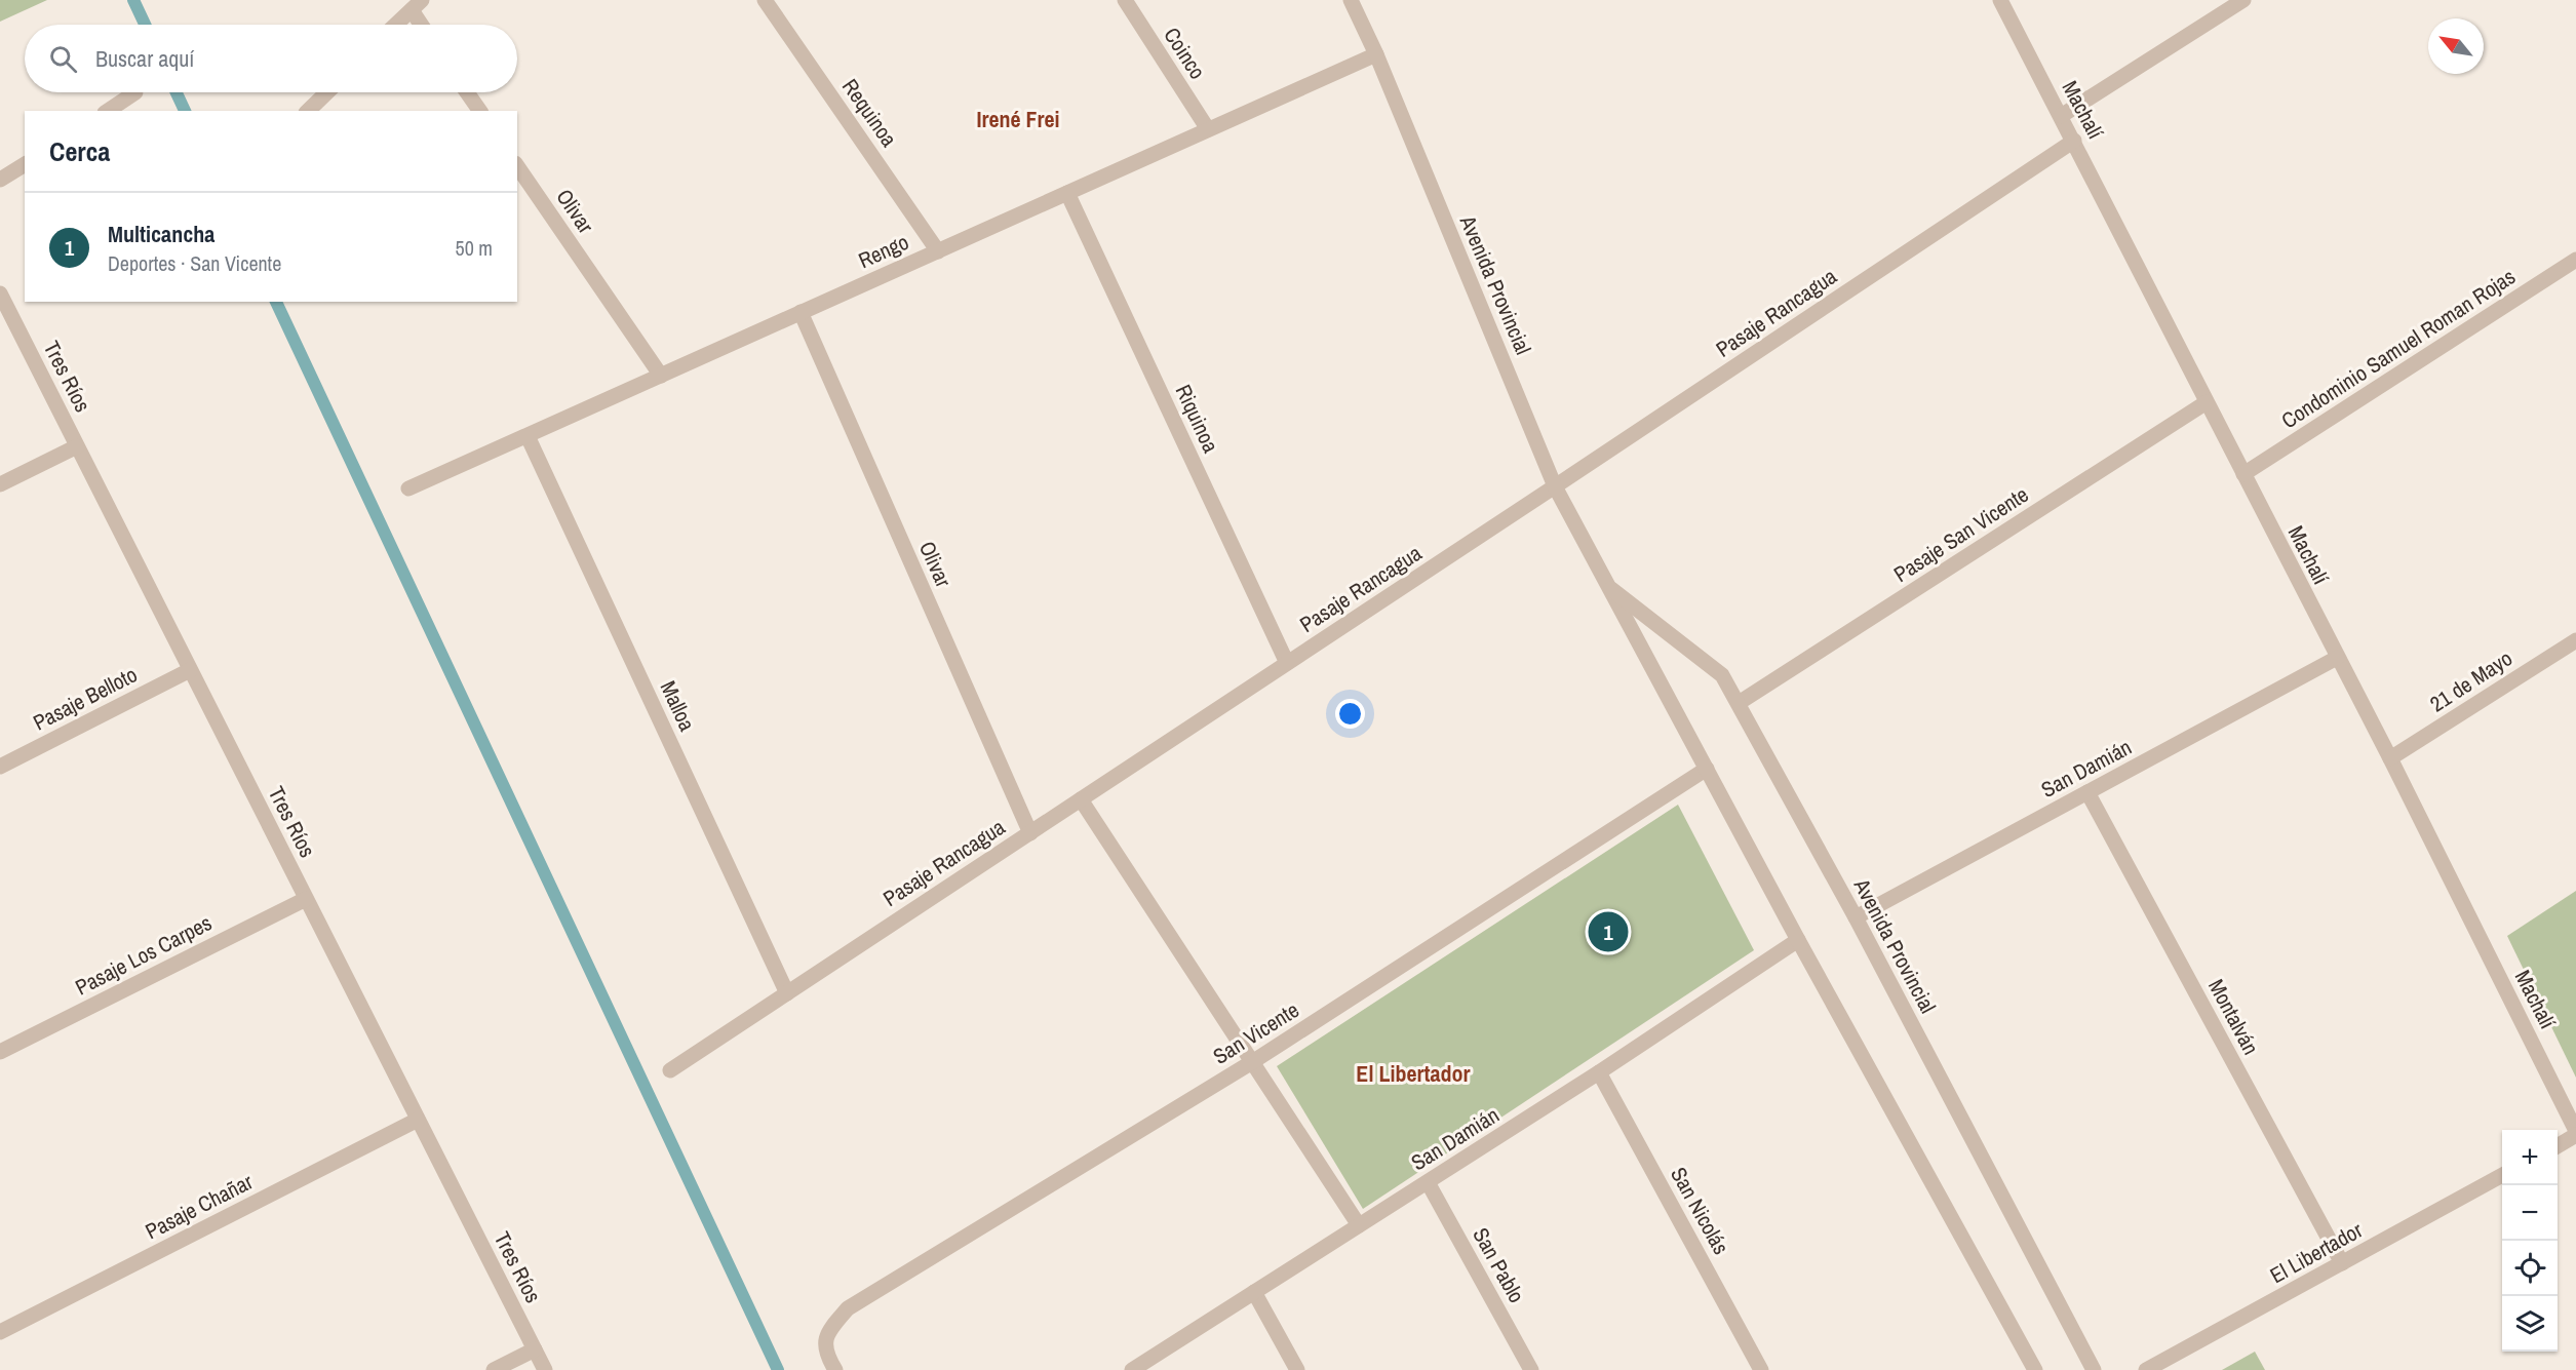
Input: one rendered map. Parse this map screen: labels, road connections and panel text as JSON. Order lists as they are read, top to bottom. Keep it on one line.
{"streets":{"street":["Coinco","Machalí","Requinoa","Olivar","Rengo","Avenida Provincial","Pasaje Rancagua","Condominio Samuel Roman Rojas","Tres Ríos","Riquinoa","Pasaje San Vicente","21 de Mayo","Pasaje Belloto","Malloa","San Damián","Pasaje Los Carpes","Montalván","San Vicente","Pasaje Chañar","San Nicolás","El Libertador","San Pablo"]},"crossings":[["Coinco","Rengo"],["Machalí","Pasaje Rancagua"],["Machalí","Condominio Samuel Roman Rojas"],["Machalí","Pasaje San Vicente"],["Machalí","21 de Mayo"],["Machalí","San Damián"],["Requinoa","Rengo"],["Olivar","Rengo"],["Olivar","Pasaje Rancagua"],["Rengo","Avenida Provincial"],["Rengo","Riquinoa"],["Rengo","Malloa"],["Avenida Provincial","Pasaje Rancagua"],["Avenida Provincial","Pasaje San Vicente"],["Avenida Provincial","San Damián"],["Avenida Provincial","San Vicente"],["Pasaje Rancagua","Riquinoa"],["Pasaje Rancagua","Malloa"],["Tres Ríos","Pasaje Belloto"],["Tres Ríos","Pasaje Los Carpes"],["Tres Ríos","Pasaje Chañar"],["San Damián","Montalván"],["San Damián","San Nicolás"],["San Damián","San Pablo"],["Montalván","El Libertador"]],"districts":["Irené Frei","El Libertador"],"north":"top left","page":{"search":"Buscar aquí","heading":"Cerca","list":[{"mark":"1","name":"Multicancha","note":"Deportes · San Vicente","value":"50 m"}],"pins":"1","map_buttons":["+","−"]}}
